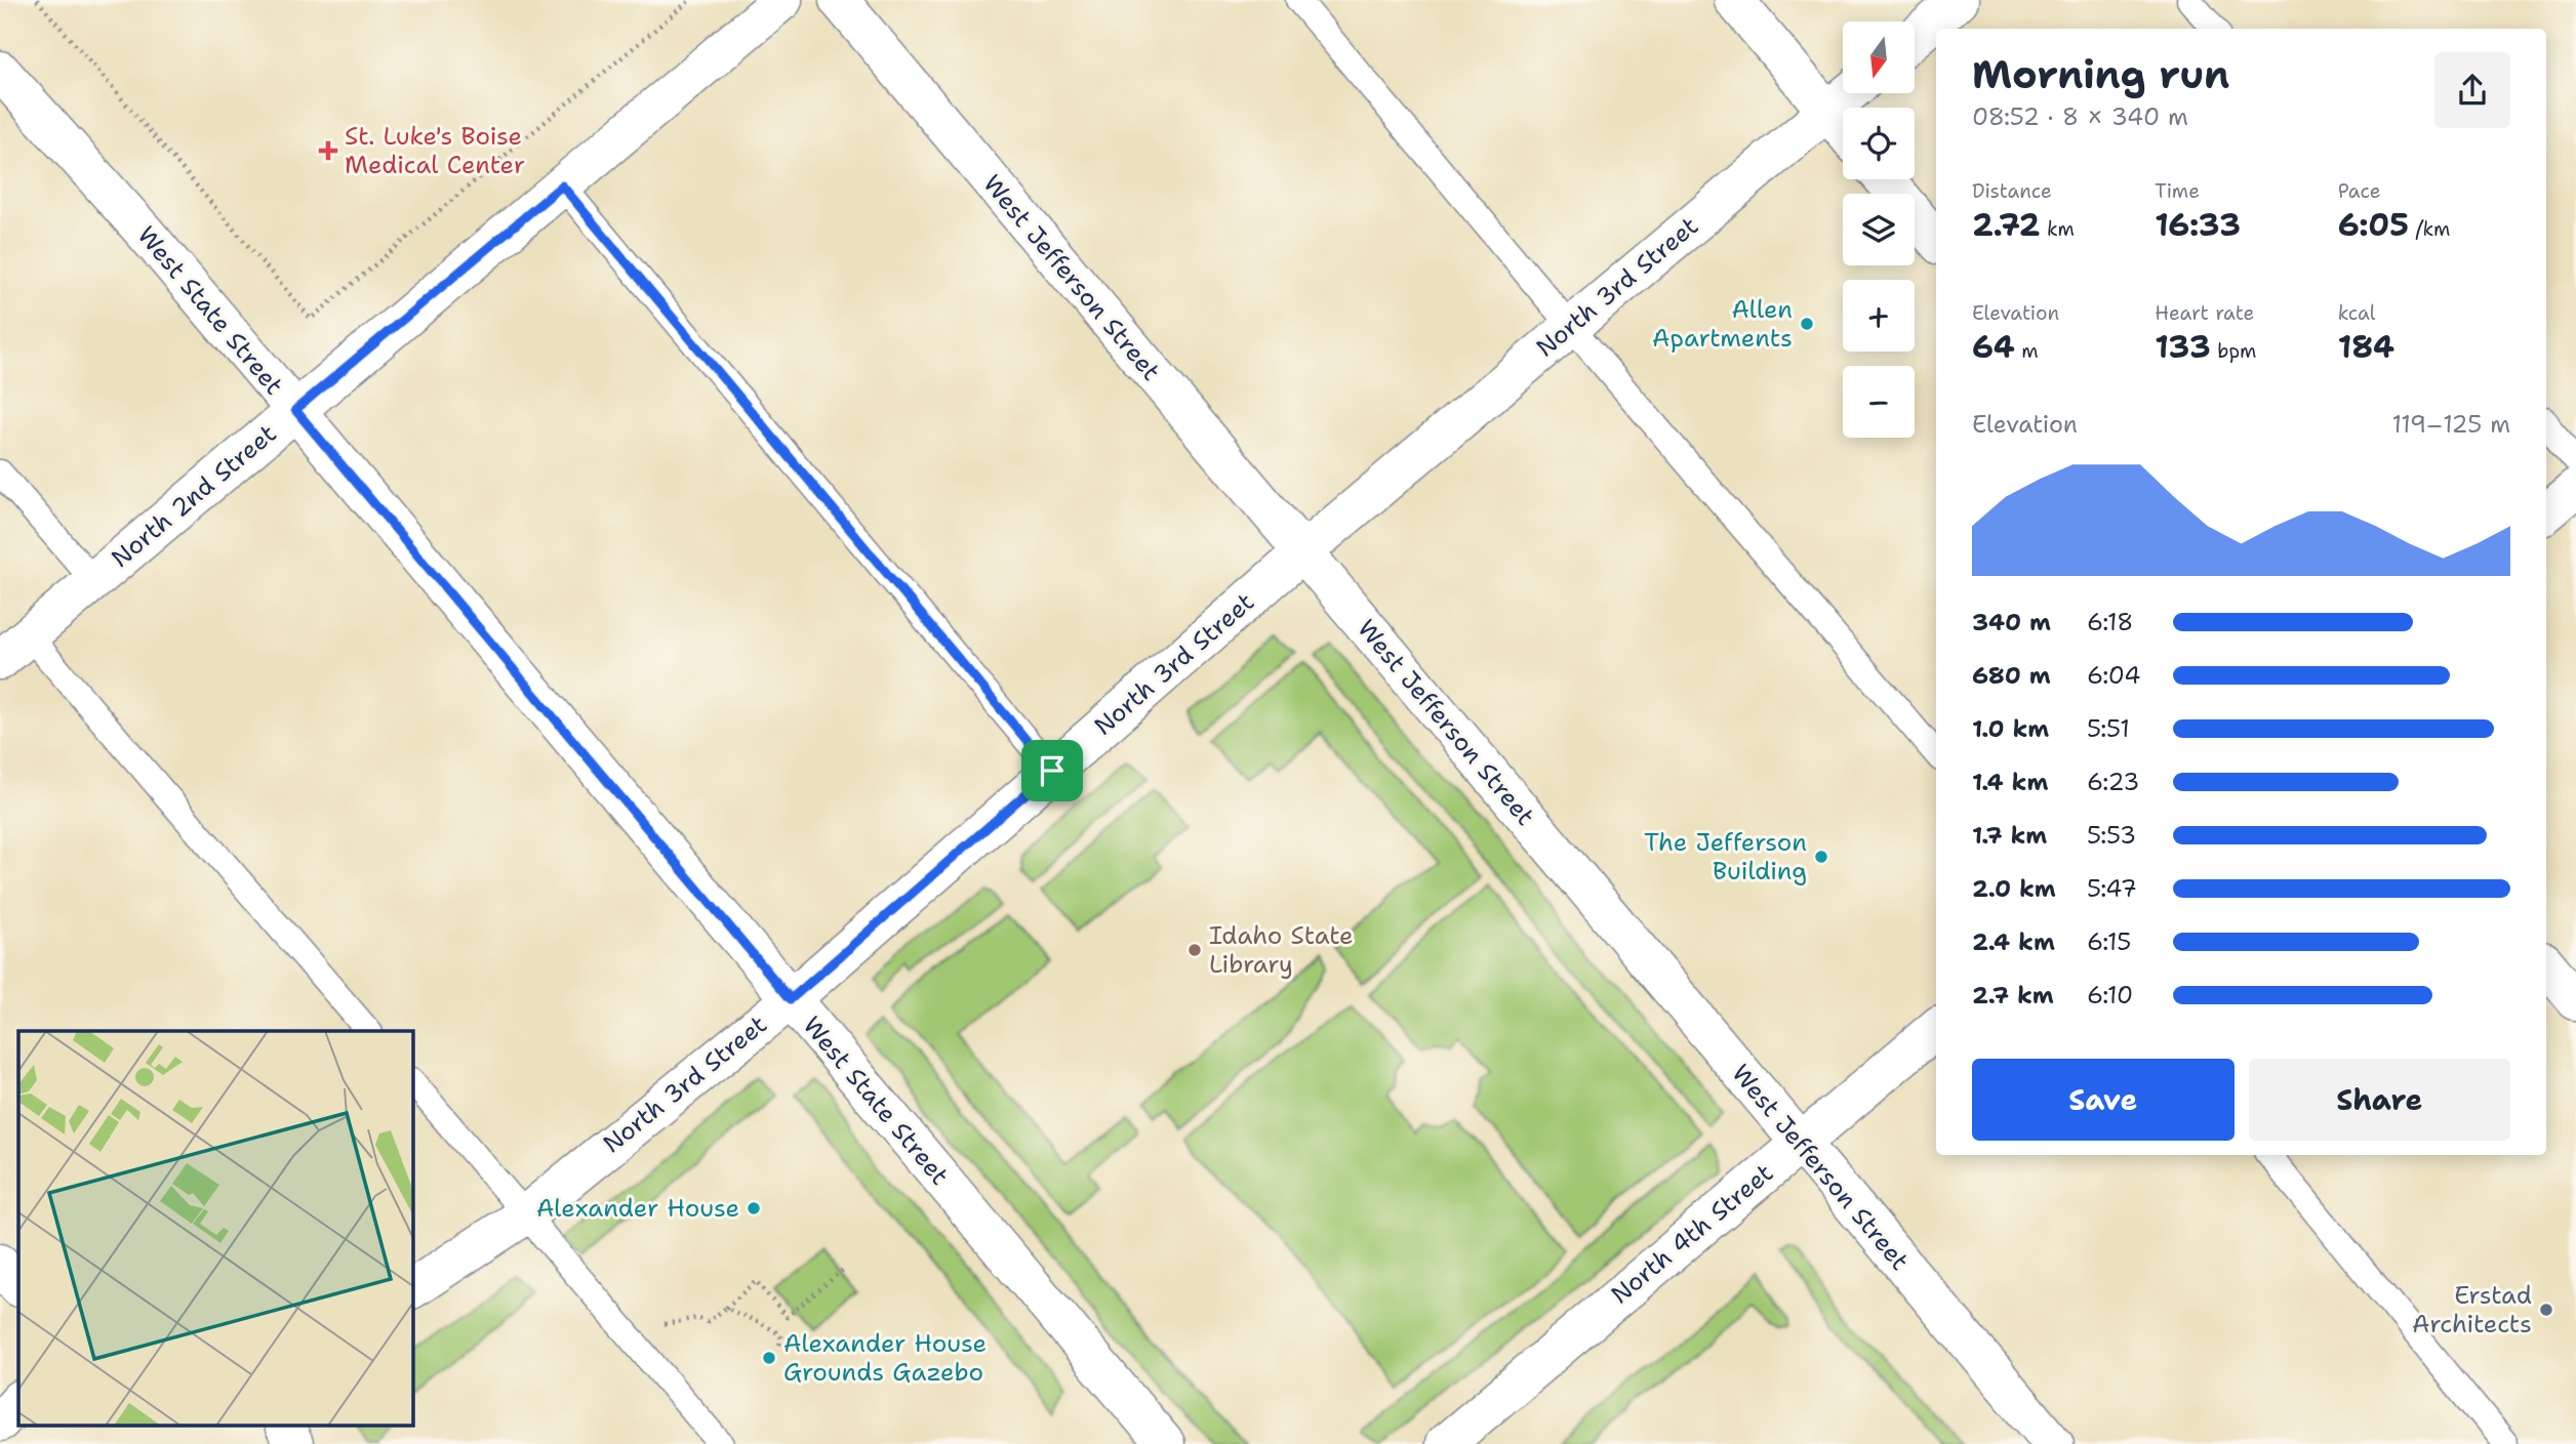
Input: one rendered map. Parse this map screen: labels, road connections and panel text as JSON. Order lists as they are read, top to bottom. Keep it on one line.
{"streets":{"street":["West Jefferson Street","North 3rd Street","West State Street","North 2nd Street","North 4th Street"]},"crossings":[["West Jefferson Street","North 3rd Street"],["West Jefferson Street","North 4th Street"],["North 3rd Street","West State Street"],["West State Street","North 2nd Street"]],"places":{"health":["St. Luke's Boise Medical Center"],"other":["Allen Apartments","The Jefferson Building","Idaho State Library","Alexander House","Erstad Architects","Alexander House Grounds Gazebo"]},"north":"bottom","page":{"map_buttons":["+","−"],"heading":["Morning run","08:52 · 8 × 340 m"],"stats":[["Distance","2.72 km"],["Time","16:33"],["Pace","6:05 /km"],["Elevation","64 m"],["Heart rate","133 bpm"],["kcal","184"]],"chart":["Elevation","119–125 m"],"list":[{"name":"340 m","note":"6:18"},{"name":"680 m","note":"6:04"},{"name":"1.0 km","note":"5:51"},{"name":"1.4 km","note":"6:23"},{"name":"1.7 km","note":"5:53"},{"name":"2.0 km","note":"5:47"},{"name":"2.4 km","note":"6:15"},{"name":"2.7 km","note":"6:10"}],"buttons":["Save","Share"]}}
